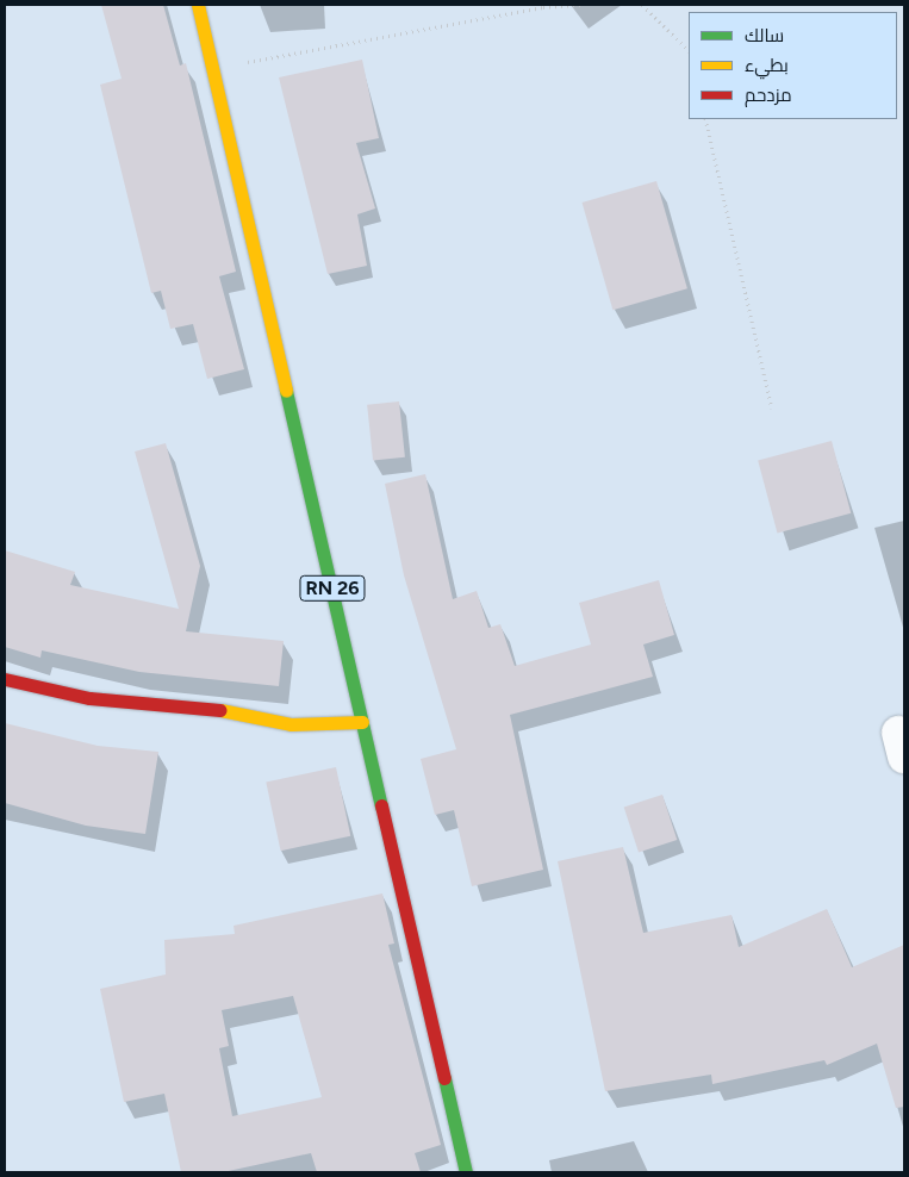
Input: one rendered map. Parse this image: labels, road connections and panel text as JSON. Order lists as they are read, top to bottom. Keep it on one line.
{"streets":{"main road":["RN 26"]},"legend":["سالك","بطيء","مزدحم"]}
